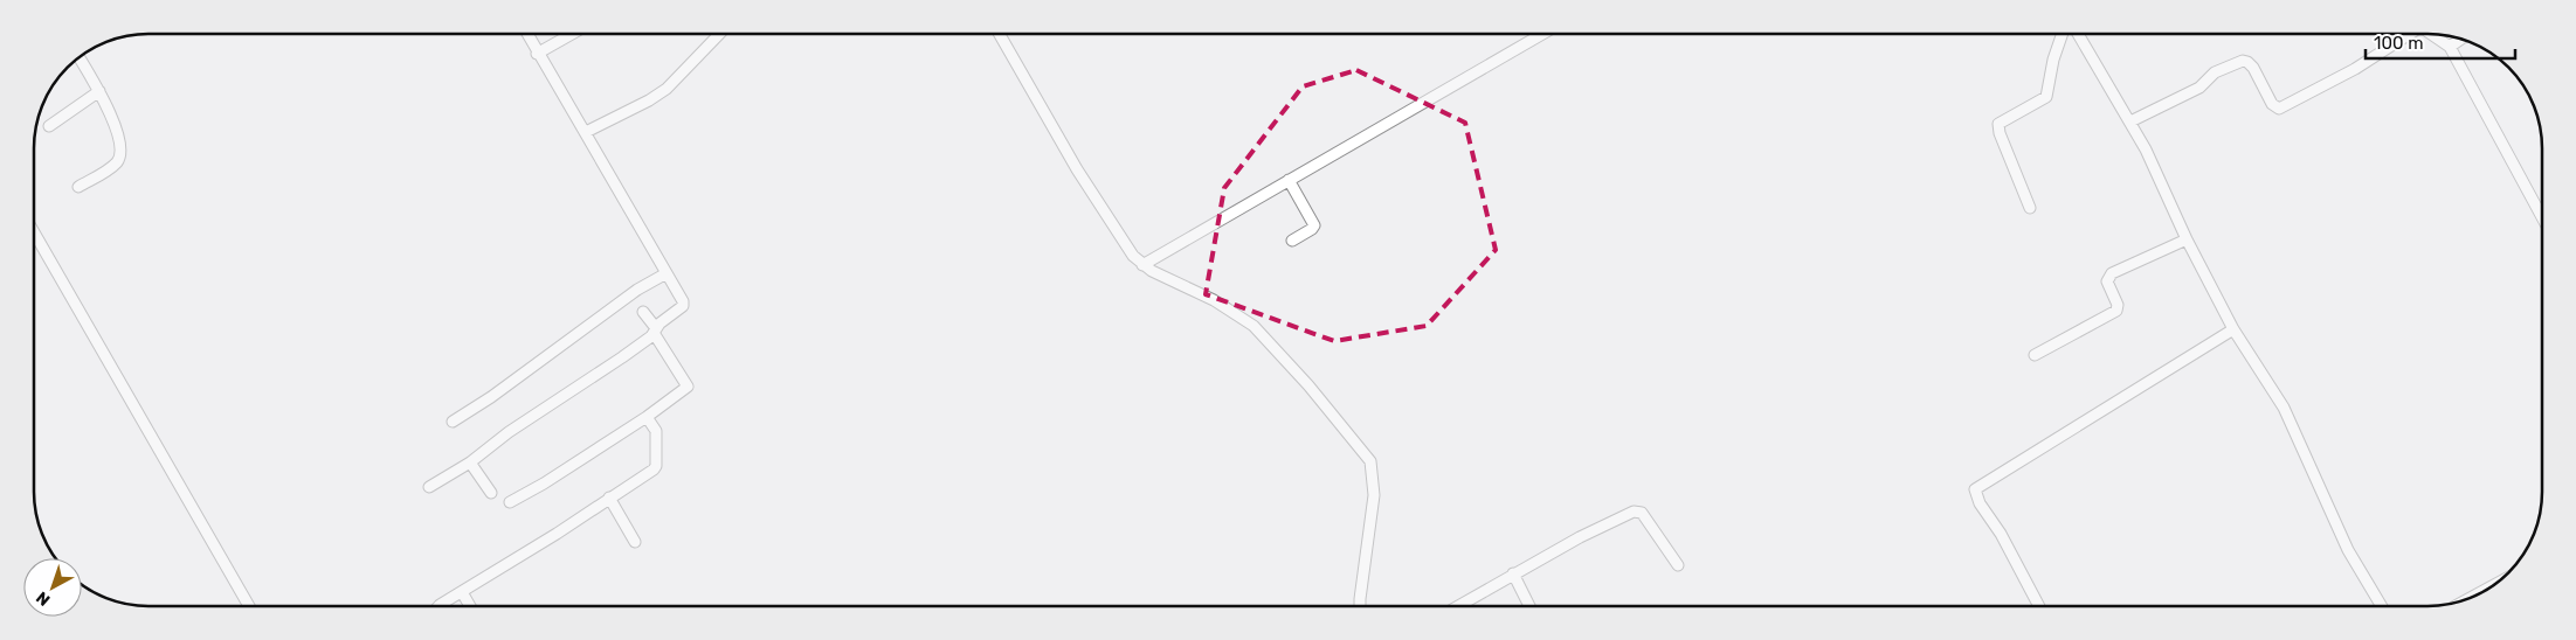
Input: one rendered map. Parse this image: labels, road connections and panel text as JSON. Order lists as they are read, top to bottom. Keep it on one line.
{"scale_bar":"100 m","north":"bottom left"}
